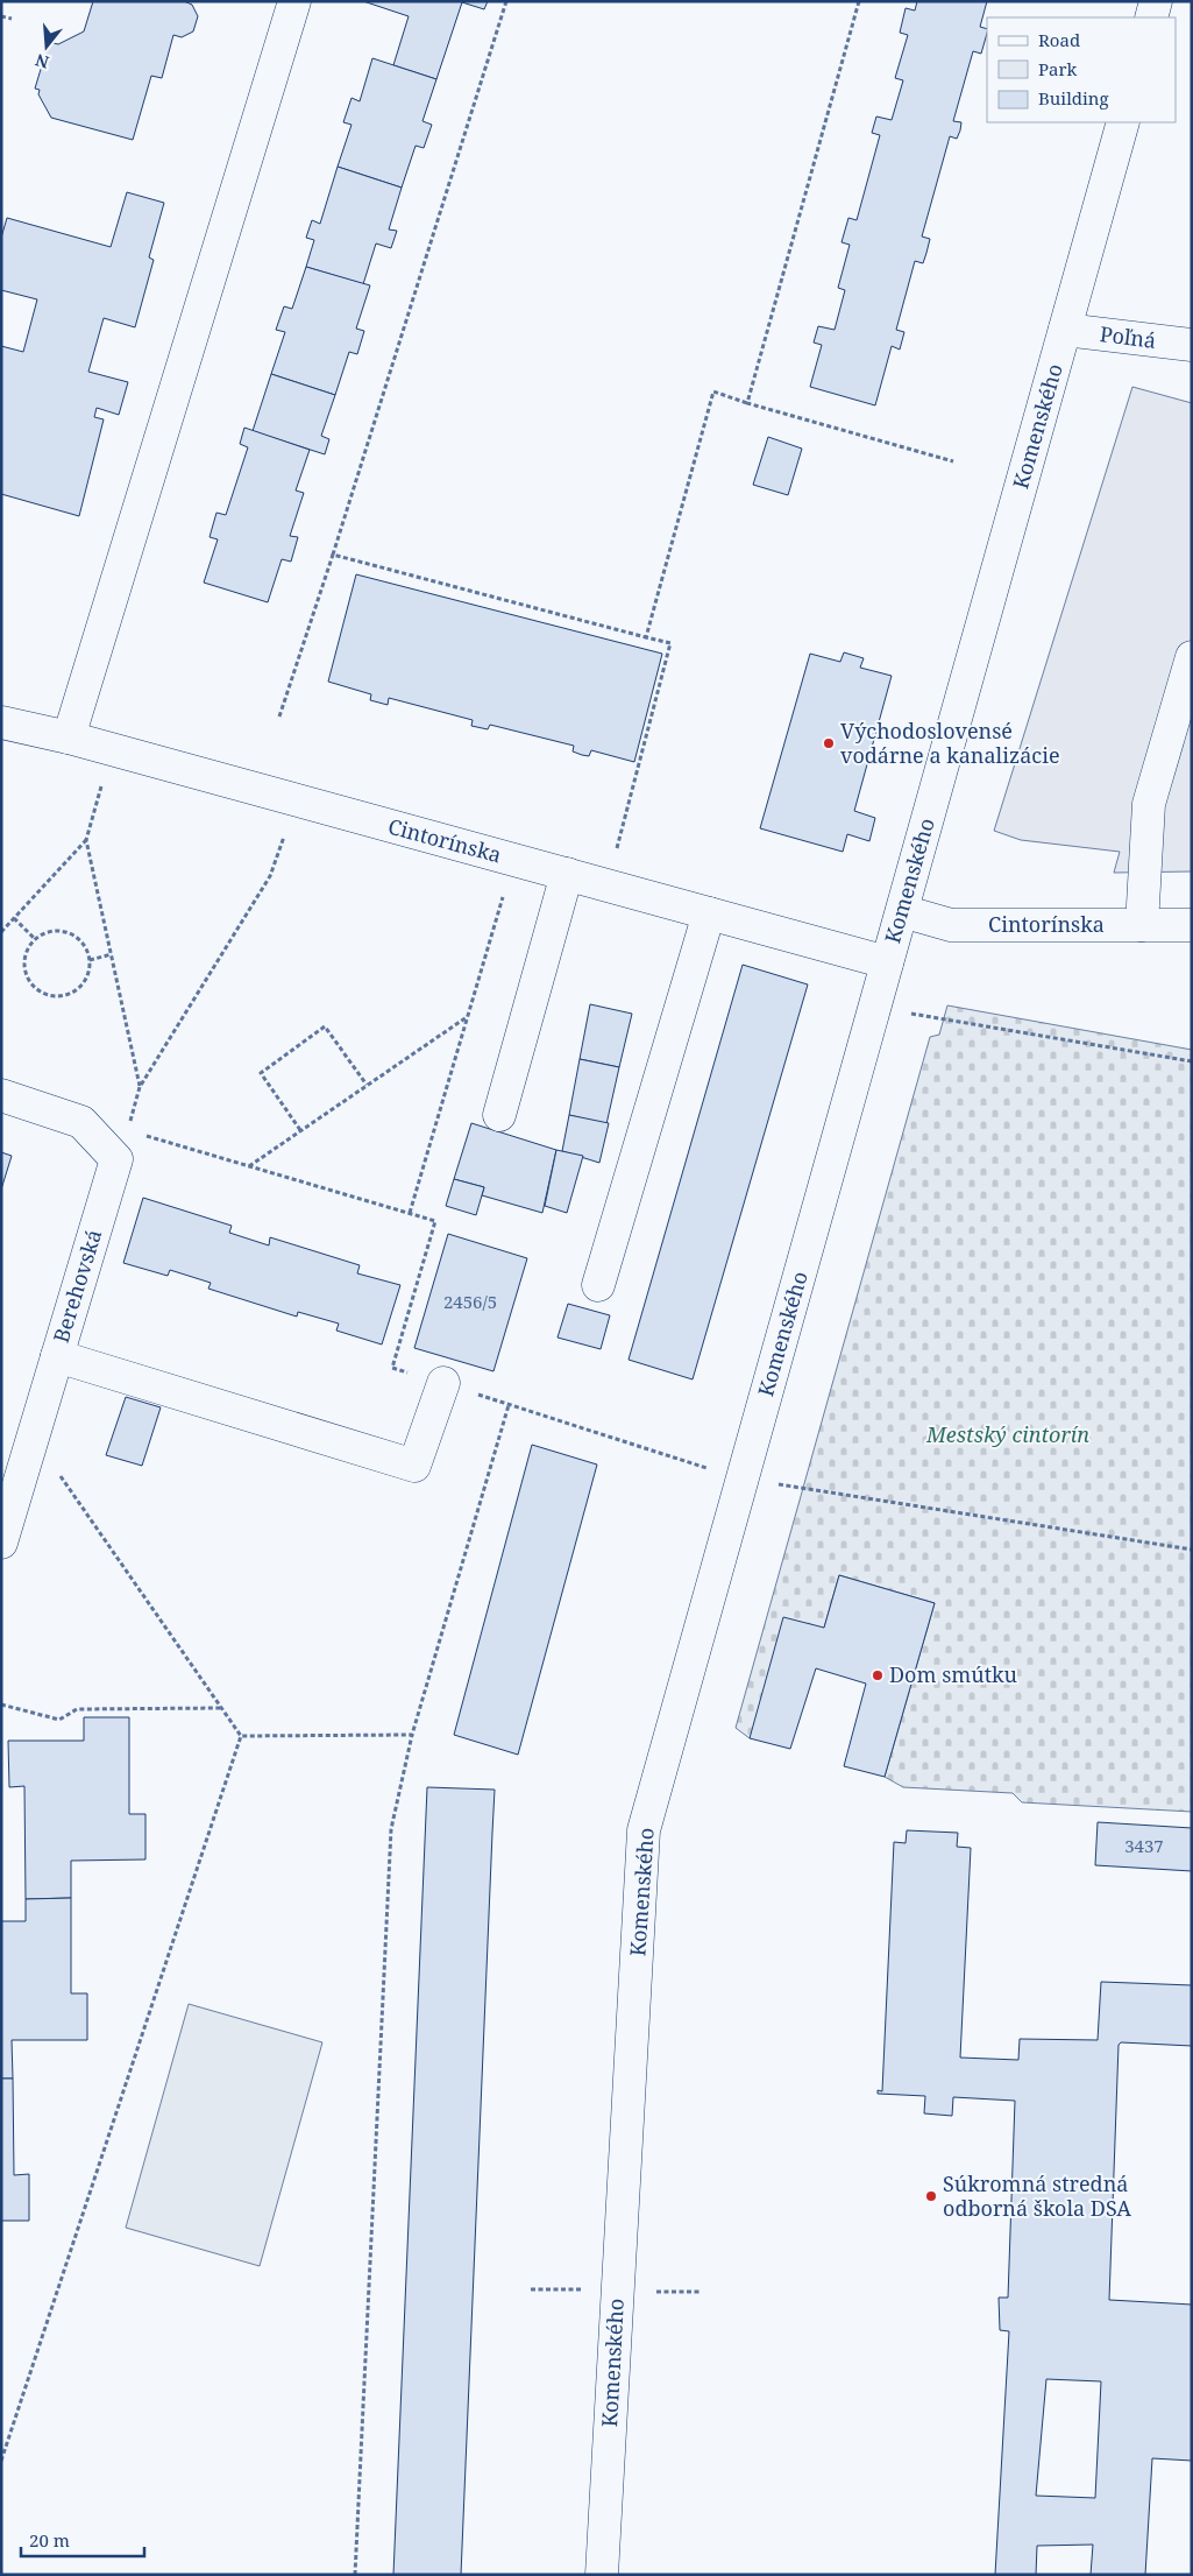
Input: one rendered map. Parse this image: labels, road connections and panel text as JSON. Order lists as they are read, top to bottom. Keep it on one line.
{"streets":{"street":["Poľná","Komenského","Cintorínska","Berehovská"]},"crossings":[["Poľná","Komenského"],["Komenského","Cintorínska"]],"parks":["Mestský cintorín"],"places":["Východoslovensé vodárne a kanalizácie","Dom smútku","Súkromná stredná odborná škola DSA"],"house_numbers":["2456/5","3437"],"legend":["Road","Park","Building"],"scale_bar":"20 m","north":"bottom"}
